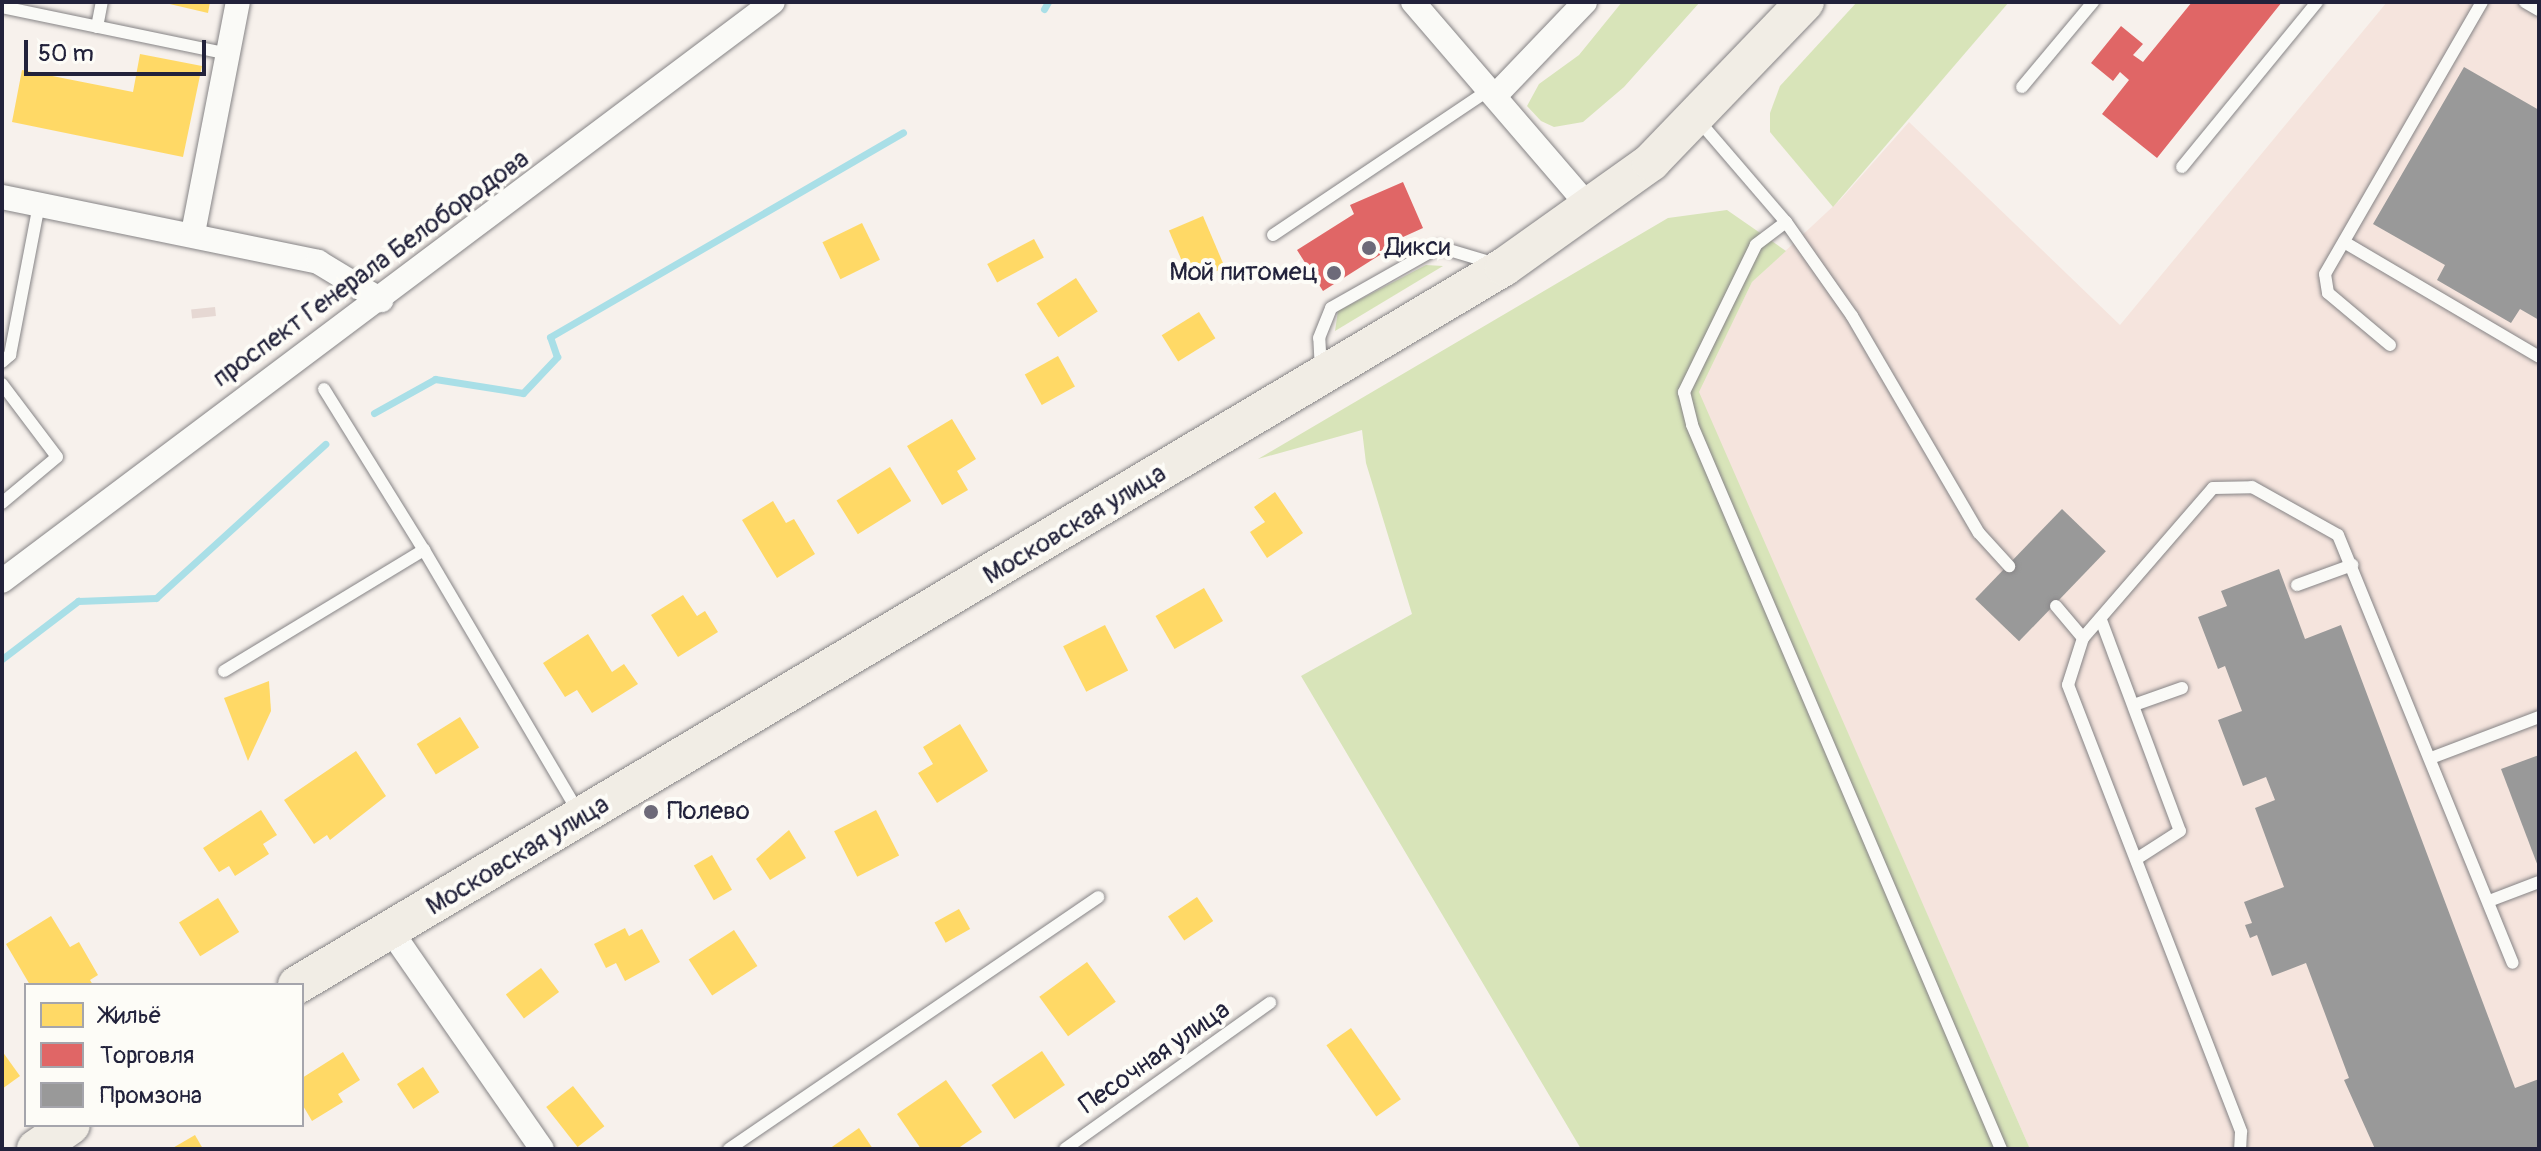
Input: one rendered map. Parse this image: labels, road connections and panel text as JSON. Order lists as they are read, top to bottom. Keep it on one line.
{"streets":{"main road":["Московская улица"],"street":["проспект Генерала Белобородова"],"lane":["Песочная улица"]},"places":["Дикси","Мой питомец","Полево"],"legend":["Жильё","Торговля","Промзона"],"scale_bar":"50 m"}
